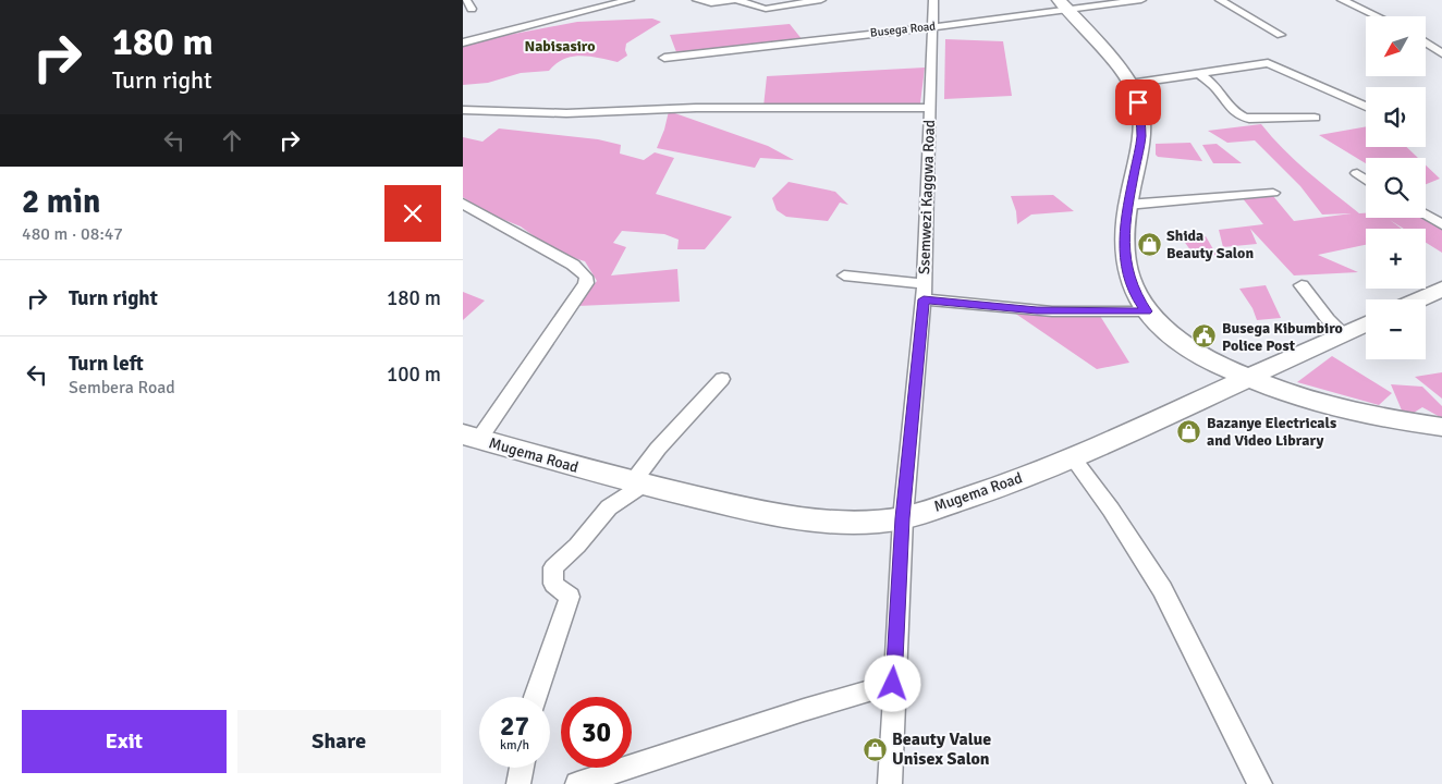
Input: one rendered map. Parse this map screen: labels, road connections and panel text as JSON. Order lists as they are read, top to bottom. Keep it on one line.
{"streets":{"street":["Busega Road","Ssemwezi Kaggwa Road","Mugema Road"]},"crossings":[["Busega Road","Ssemwezi Kaggwa Road"],["Ssemwezi Kaggwa Road","Mugema Road"]],"districts":["Nabisasiro"],"places":{"shop":["Shida Beauty Salon","Bazanye Electricals and Video Library","Beauty Value Unisex Salon"],"public building":["Busega Kibumbiro Police Post"]},"north":"bottom left","page":{"turn":["180 m","Turn right"],"map_buttons":["+","−"],"heading":["2 min","480 m · 08:47"],"list":[{"name":"Turn right","value":"180 m"},{"name":"Turn left","note":"Sembera Road","value":"100 m"}],"speed":"27 km/h","limit":"30","buttons":["Exit","Share"]}}
